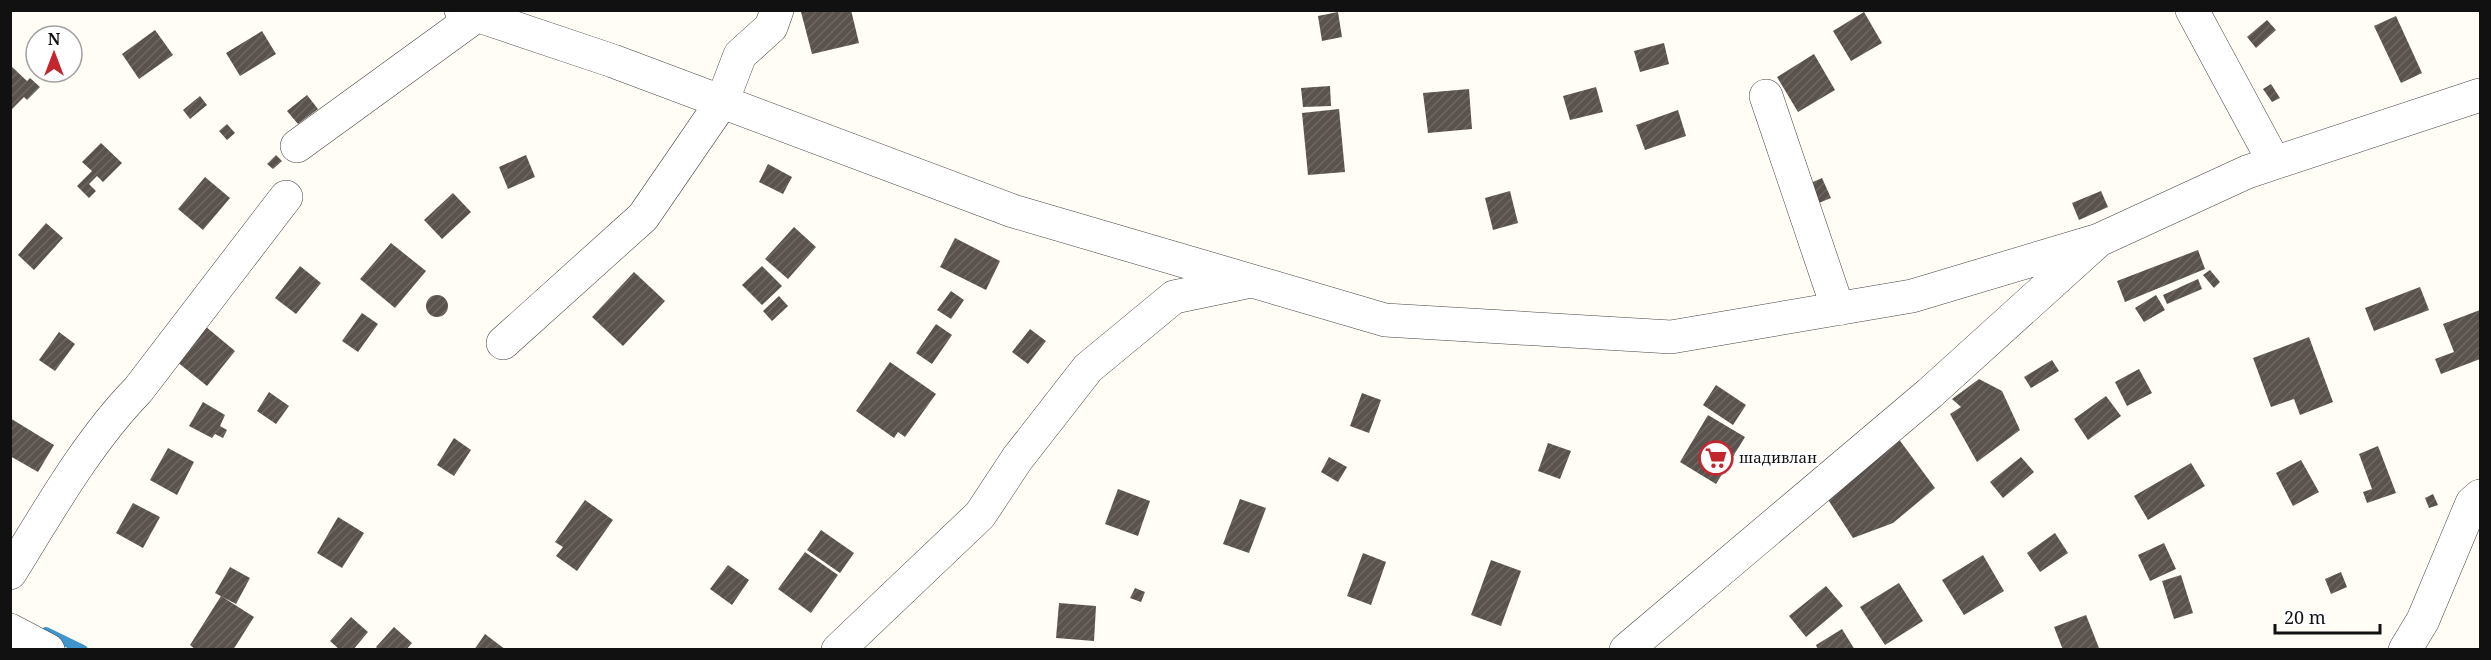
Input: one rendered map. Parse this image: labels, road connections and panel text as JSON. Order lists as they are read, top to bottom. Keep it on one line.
{"places":{"supermarket":["шадивлан"]},"scale_bar":"20 m","north":"top"}
